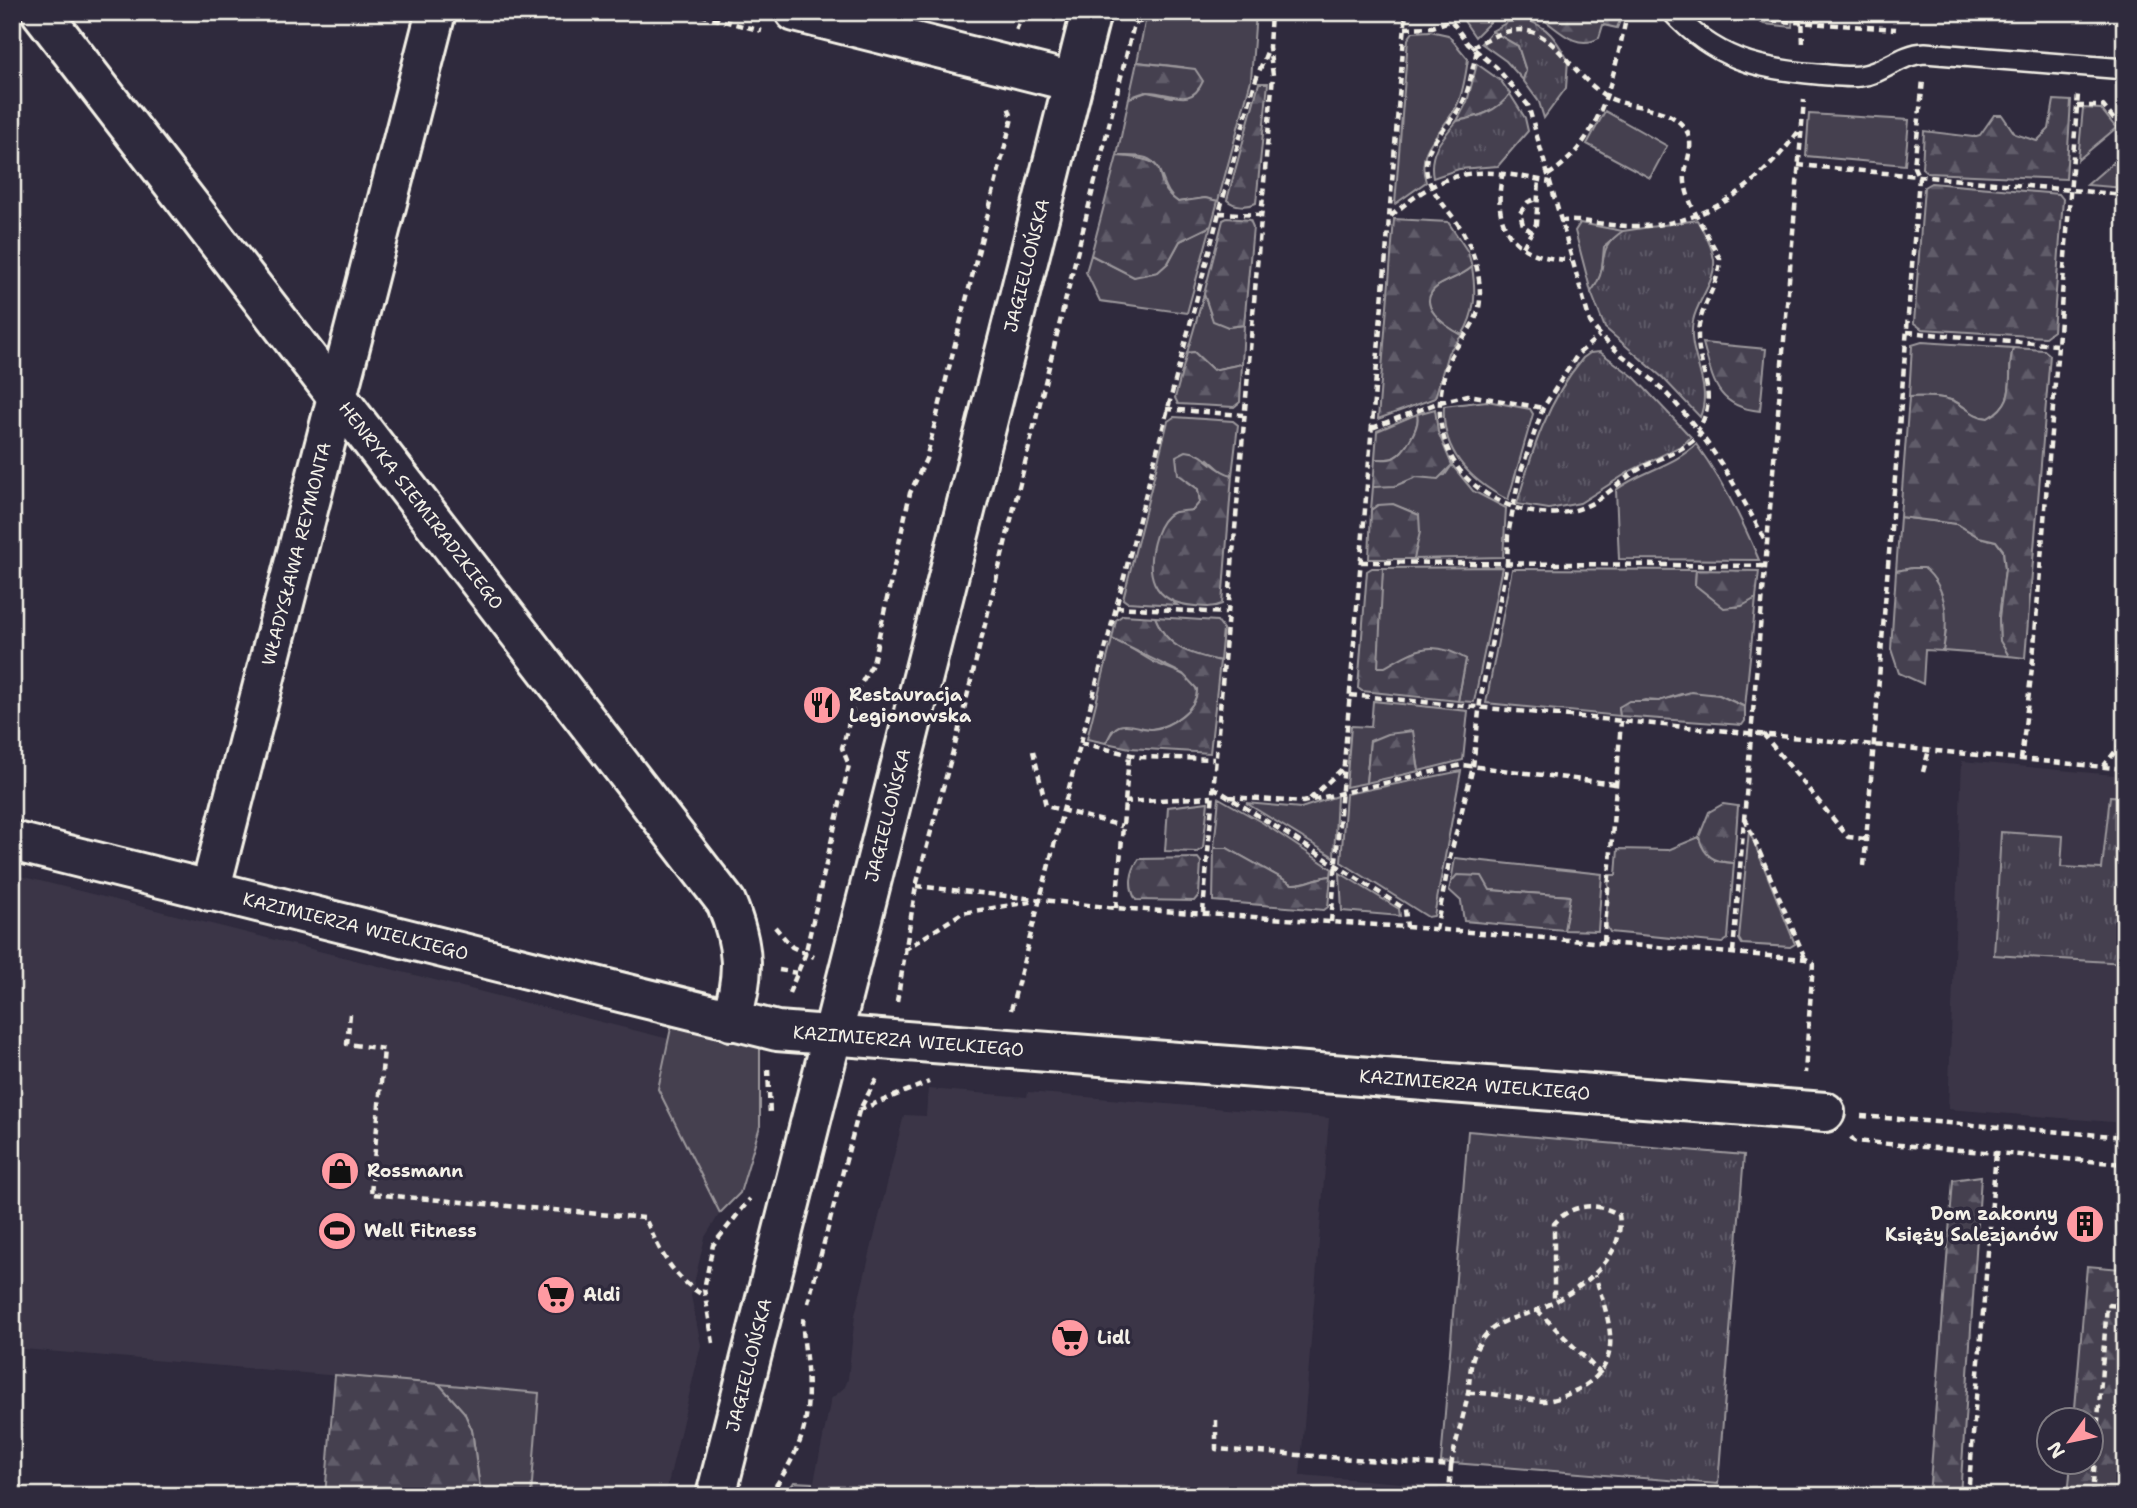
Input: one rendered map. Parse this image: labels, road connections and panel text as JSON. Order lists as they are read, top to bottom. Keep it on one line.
{"streets":{"street":["JAGIELLOŃSKA","HENRYKA SIEMIRADZKIEGO","WŁADYSŁAWA REYMONTA","KAZIMIERZA WIELKIEGO"]},"crossings":[["JAGIELLOŃSKA","KAZIMIERZA WIELKIEGO"],["HENRYKA SIEMIRADZKIEGO","WŁADYSŁAWA REYMONTA"],["HENRYKA SIEMIRADZKIEGO","KAZIMIERZA WIELKIEGO"],["WŁADYSŁAWA REYMONTA","KAZIMIERZA WIELKIEGO"]],"places":{"restaurant":["Restauracja Legionowska"],"shop":["Rossmann"],"building":["Dom zakonny Księży Salezjanów"],"sports":["Well Fitness"],"supermarket":["Aldi","Lidl"]},"north":"bottom left"}
